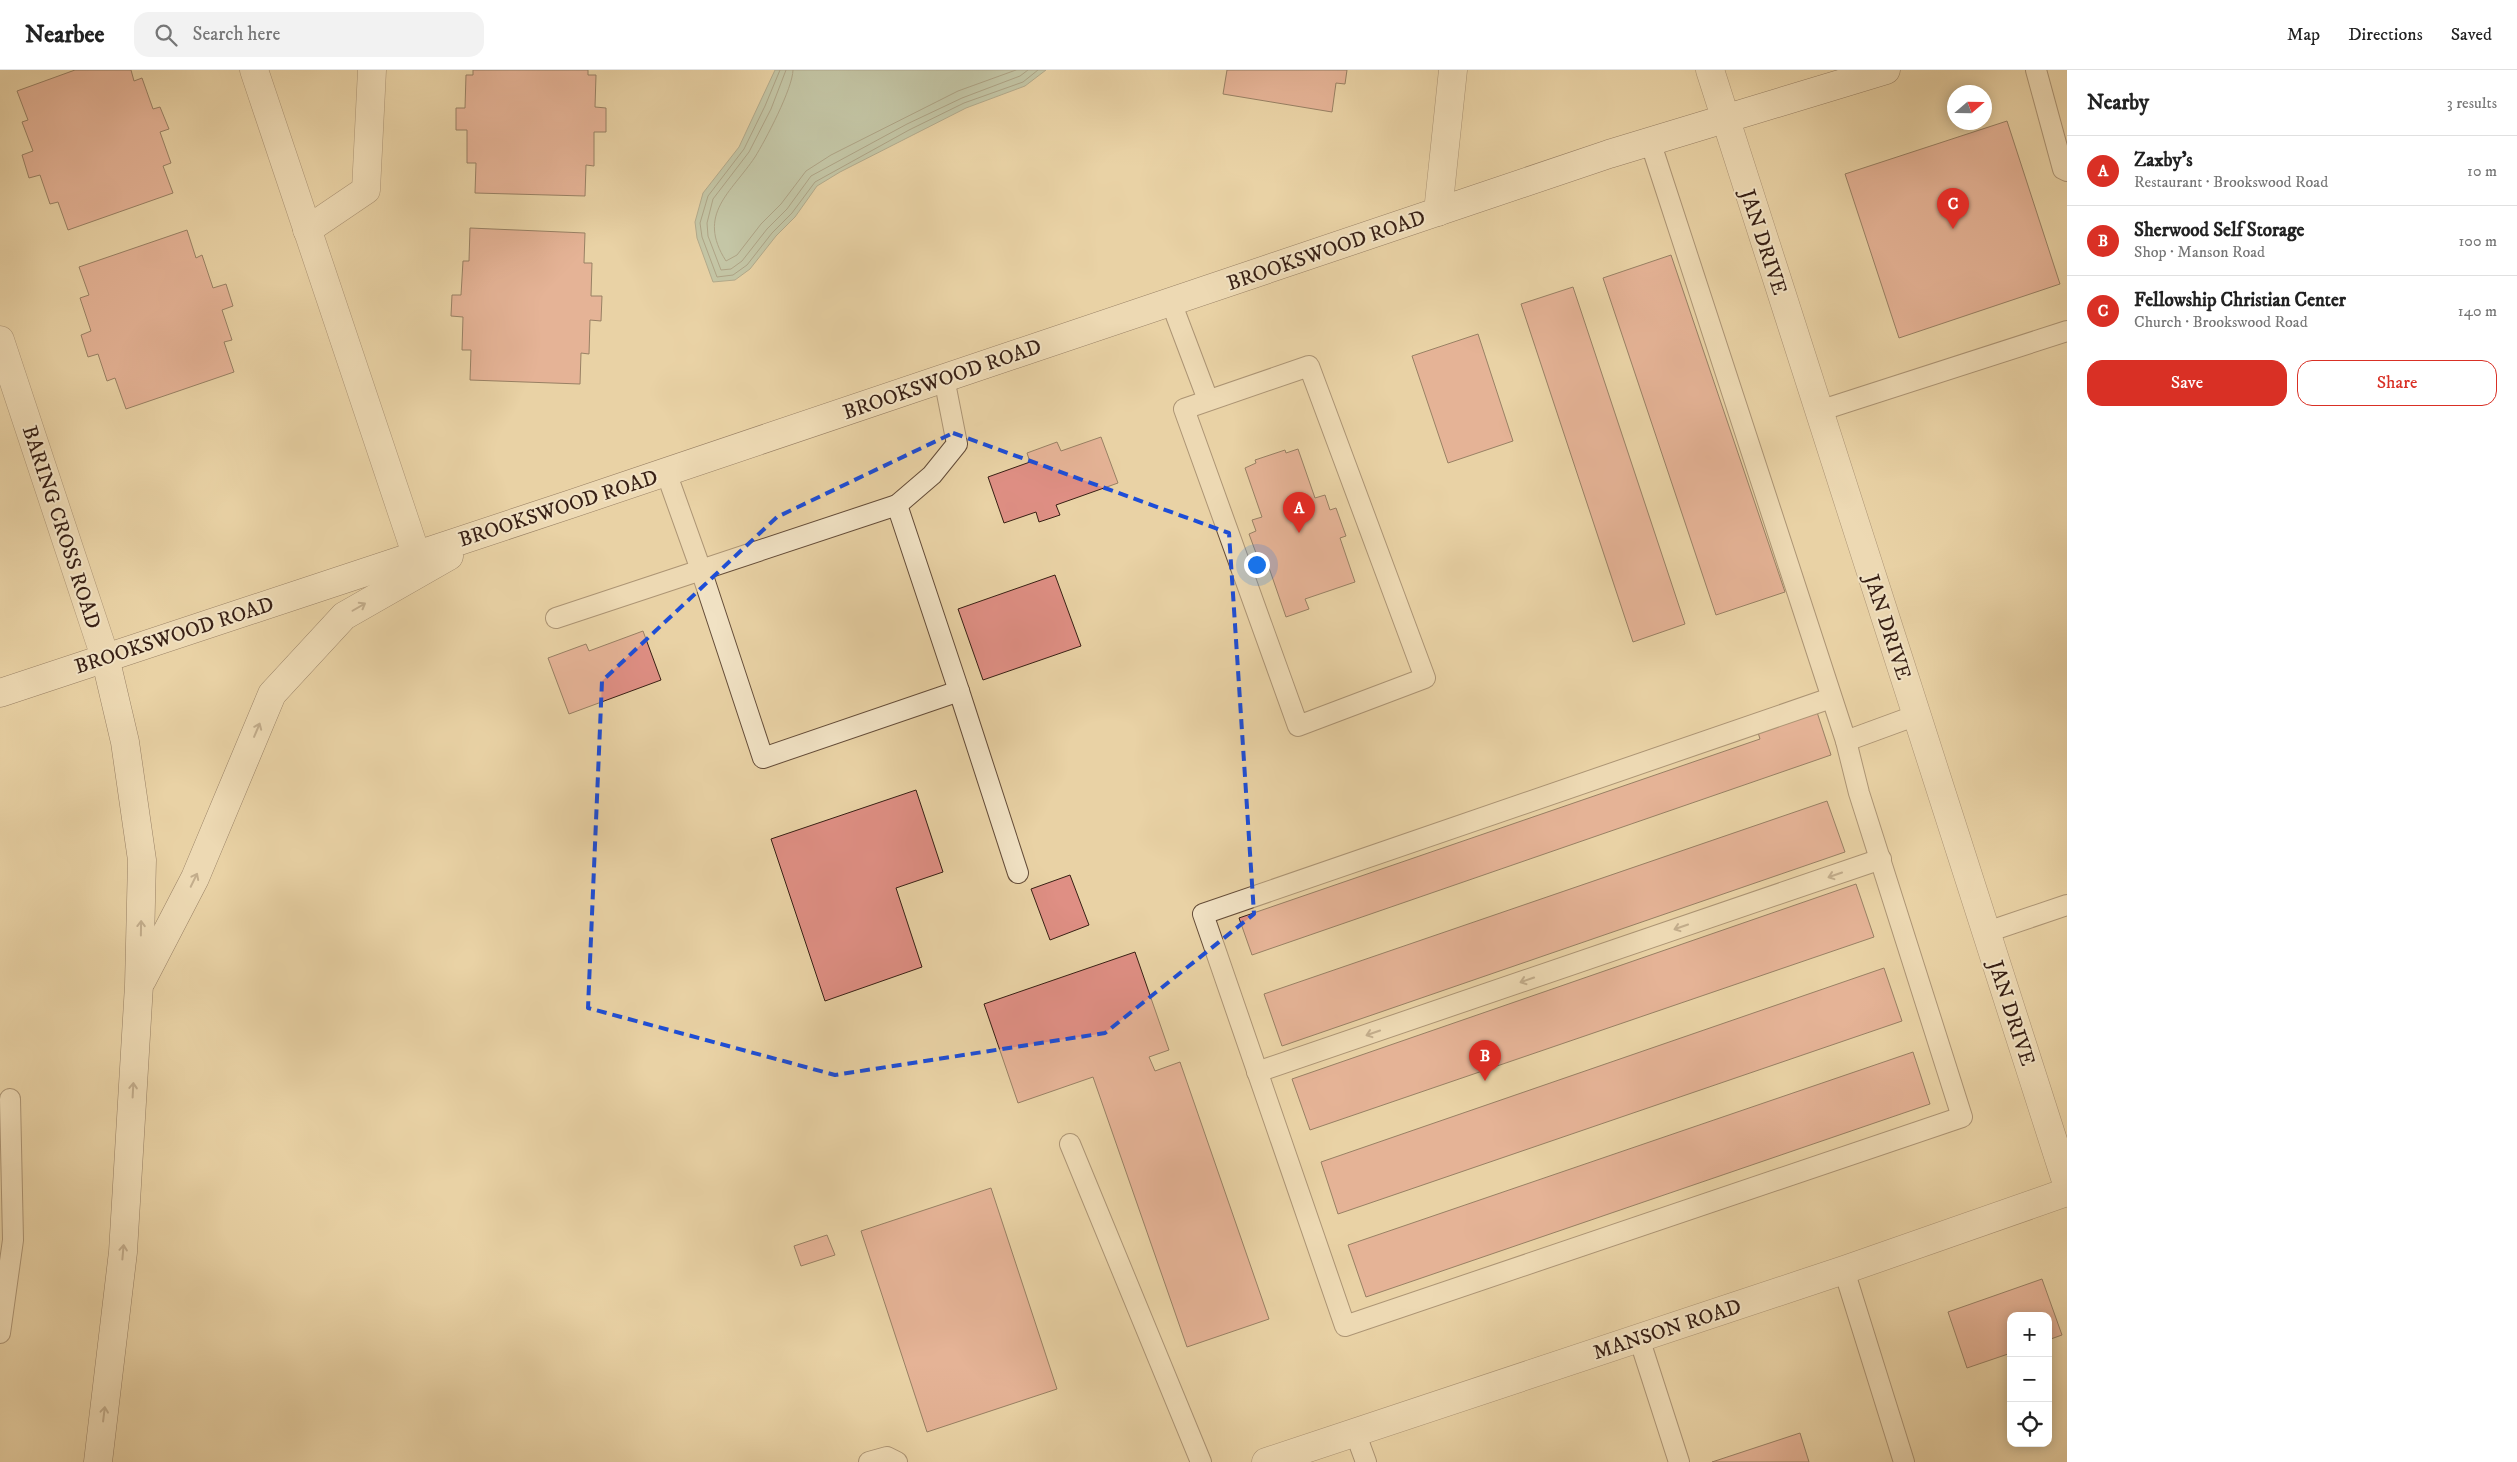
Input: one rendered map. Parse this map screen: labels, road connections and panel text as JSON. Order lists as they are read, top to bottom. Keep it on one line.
{"streets":{"main road":["JAN DRIVE","BROOKSWOOD ROAD","BARING CROSS ROAD","MANSON ROAD"]},"crossings":[["JAN DRIVE","BROOKSWOOD ROAD"],["BROOKSWOOD ROAD","BARING CROSS ROAD"]],"one_way":["BARING CROSS ROAD"],"north":"right","page":{"header":"Nearbee","search":"Search here","nav":["Map","Directions","Saved"],"heading":["Nearby","3 results"],"list":[{"mark":"A","name":"Zaxby's","note":"Restaurant · Brookswood Road","value":"10 m"},{"mark":"B","name":"Sherwood Self Storage","note":"Shop · Manson Road","value":"100 m"},{"mark":"C","name":"Fellowship Christian Center","note":"Church · Brookswood Road","value":"140 m"}],"pins":["C","A","B"],"buttons":["Save","Share"],"map_buttons":["+","−"]}}
